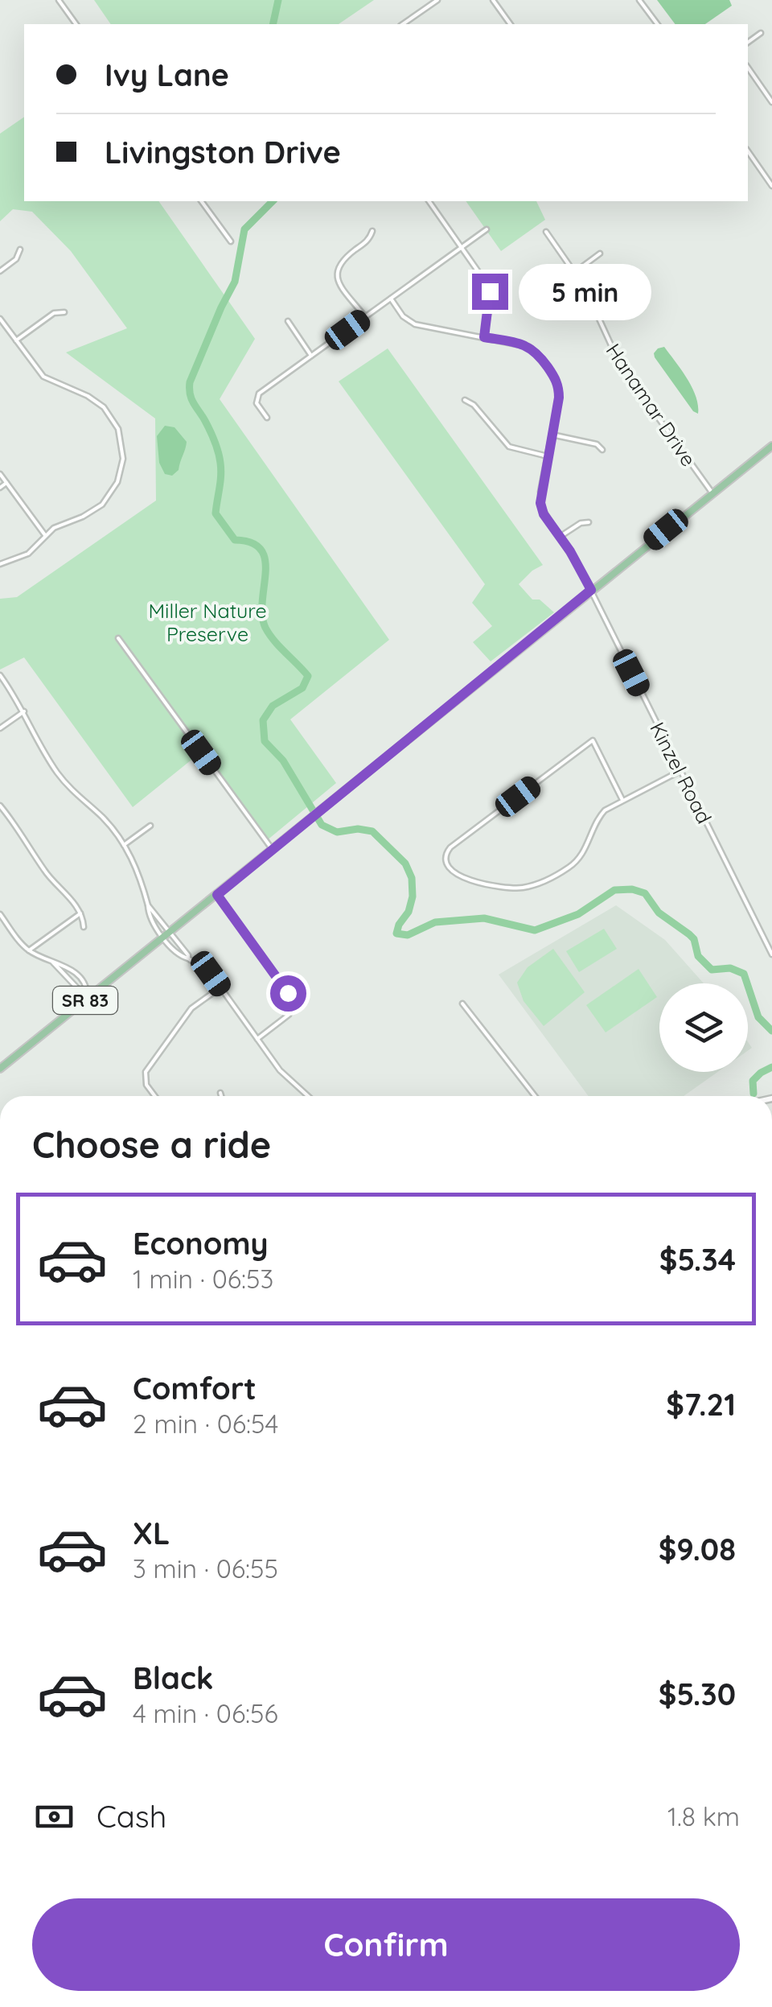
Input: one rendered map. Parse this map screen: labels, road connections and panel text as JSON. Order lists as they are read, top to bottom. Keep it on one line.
{"streets":{"main road":["SR 83"],"street":["Hanamar Drive","Kinzel Road"]},"crossings":[["Hanamar Drive","SR 83"],["Kinzel Road","SR 83"]],"parks":["Miller Nature Preserve"],"page":{"banner":["Ivy Lane","Livingston Drive"],"bubble":"5 min","heading":"Choose a ride","list":[{"name":"Economy","note":"1 min · 06:53","value":"$5.34"},{"name":"Comfort","note":"2 min · 06:54","value":"$7.21"},{"name":"XL","note":"3 min · 06:55","value":"$9.08"},{"name":"Black","note":"4 min · 06:56","value":"$5.30"}],"pay":["Cash","1.8 km"],"buttons":"Confirm"}}
